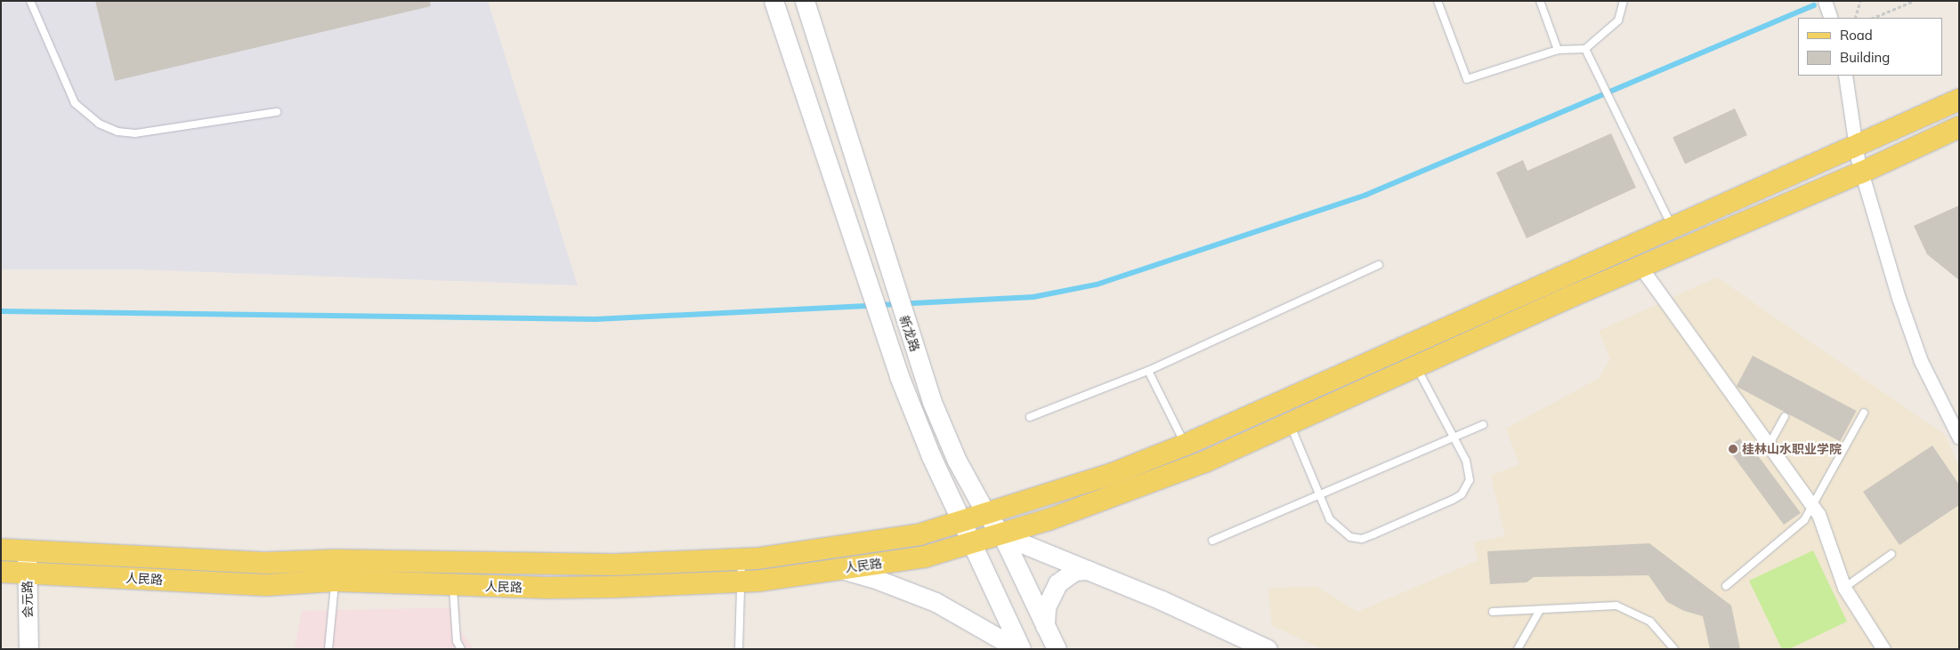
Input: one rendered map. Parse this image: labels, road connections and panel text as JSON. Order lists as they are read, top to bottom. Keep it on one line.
{"streets":{"main road":["新龙路","人民路","会元路"]},"crossings":[["新龙路","人民路"],["人民路","会元路"]],"places":["桂林山水职业学院"],"legend":["Road","Building"]}
